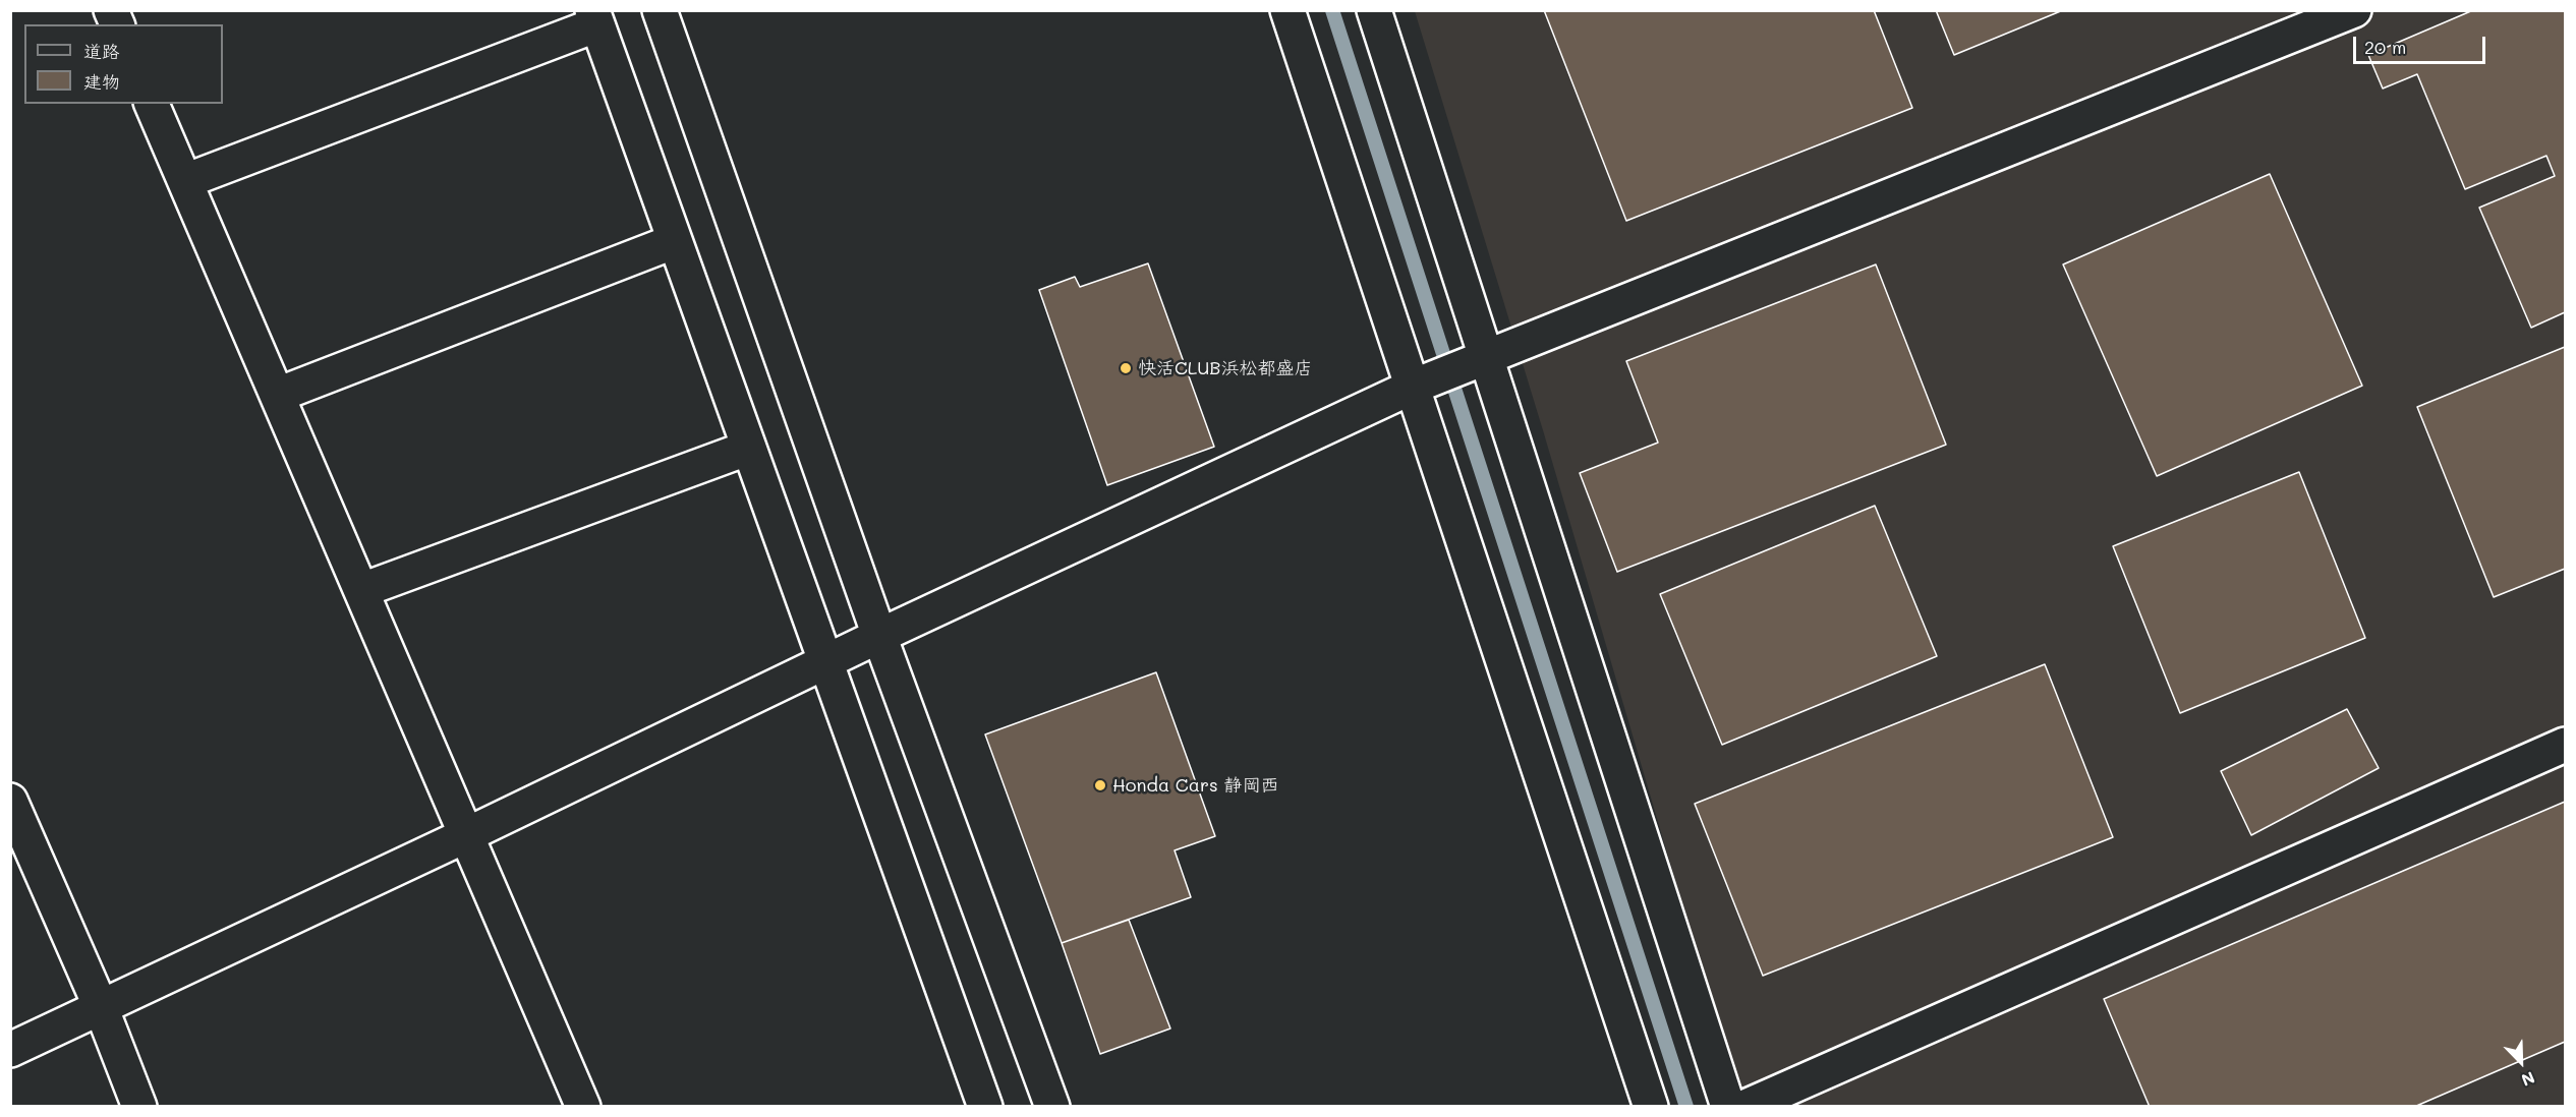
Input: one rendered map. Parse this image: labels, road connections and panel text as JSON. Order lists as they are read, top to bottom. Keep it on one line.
{"places":["快活CLUB浜松都盛店","Honda Cars 静岡西"],"legend":["道路","建物"],"scale_bar":"20 m","north":"bottom right"}
